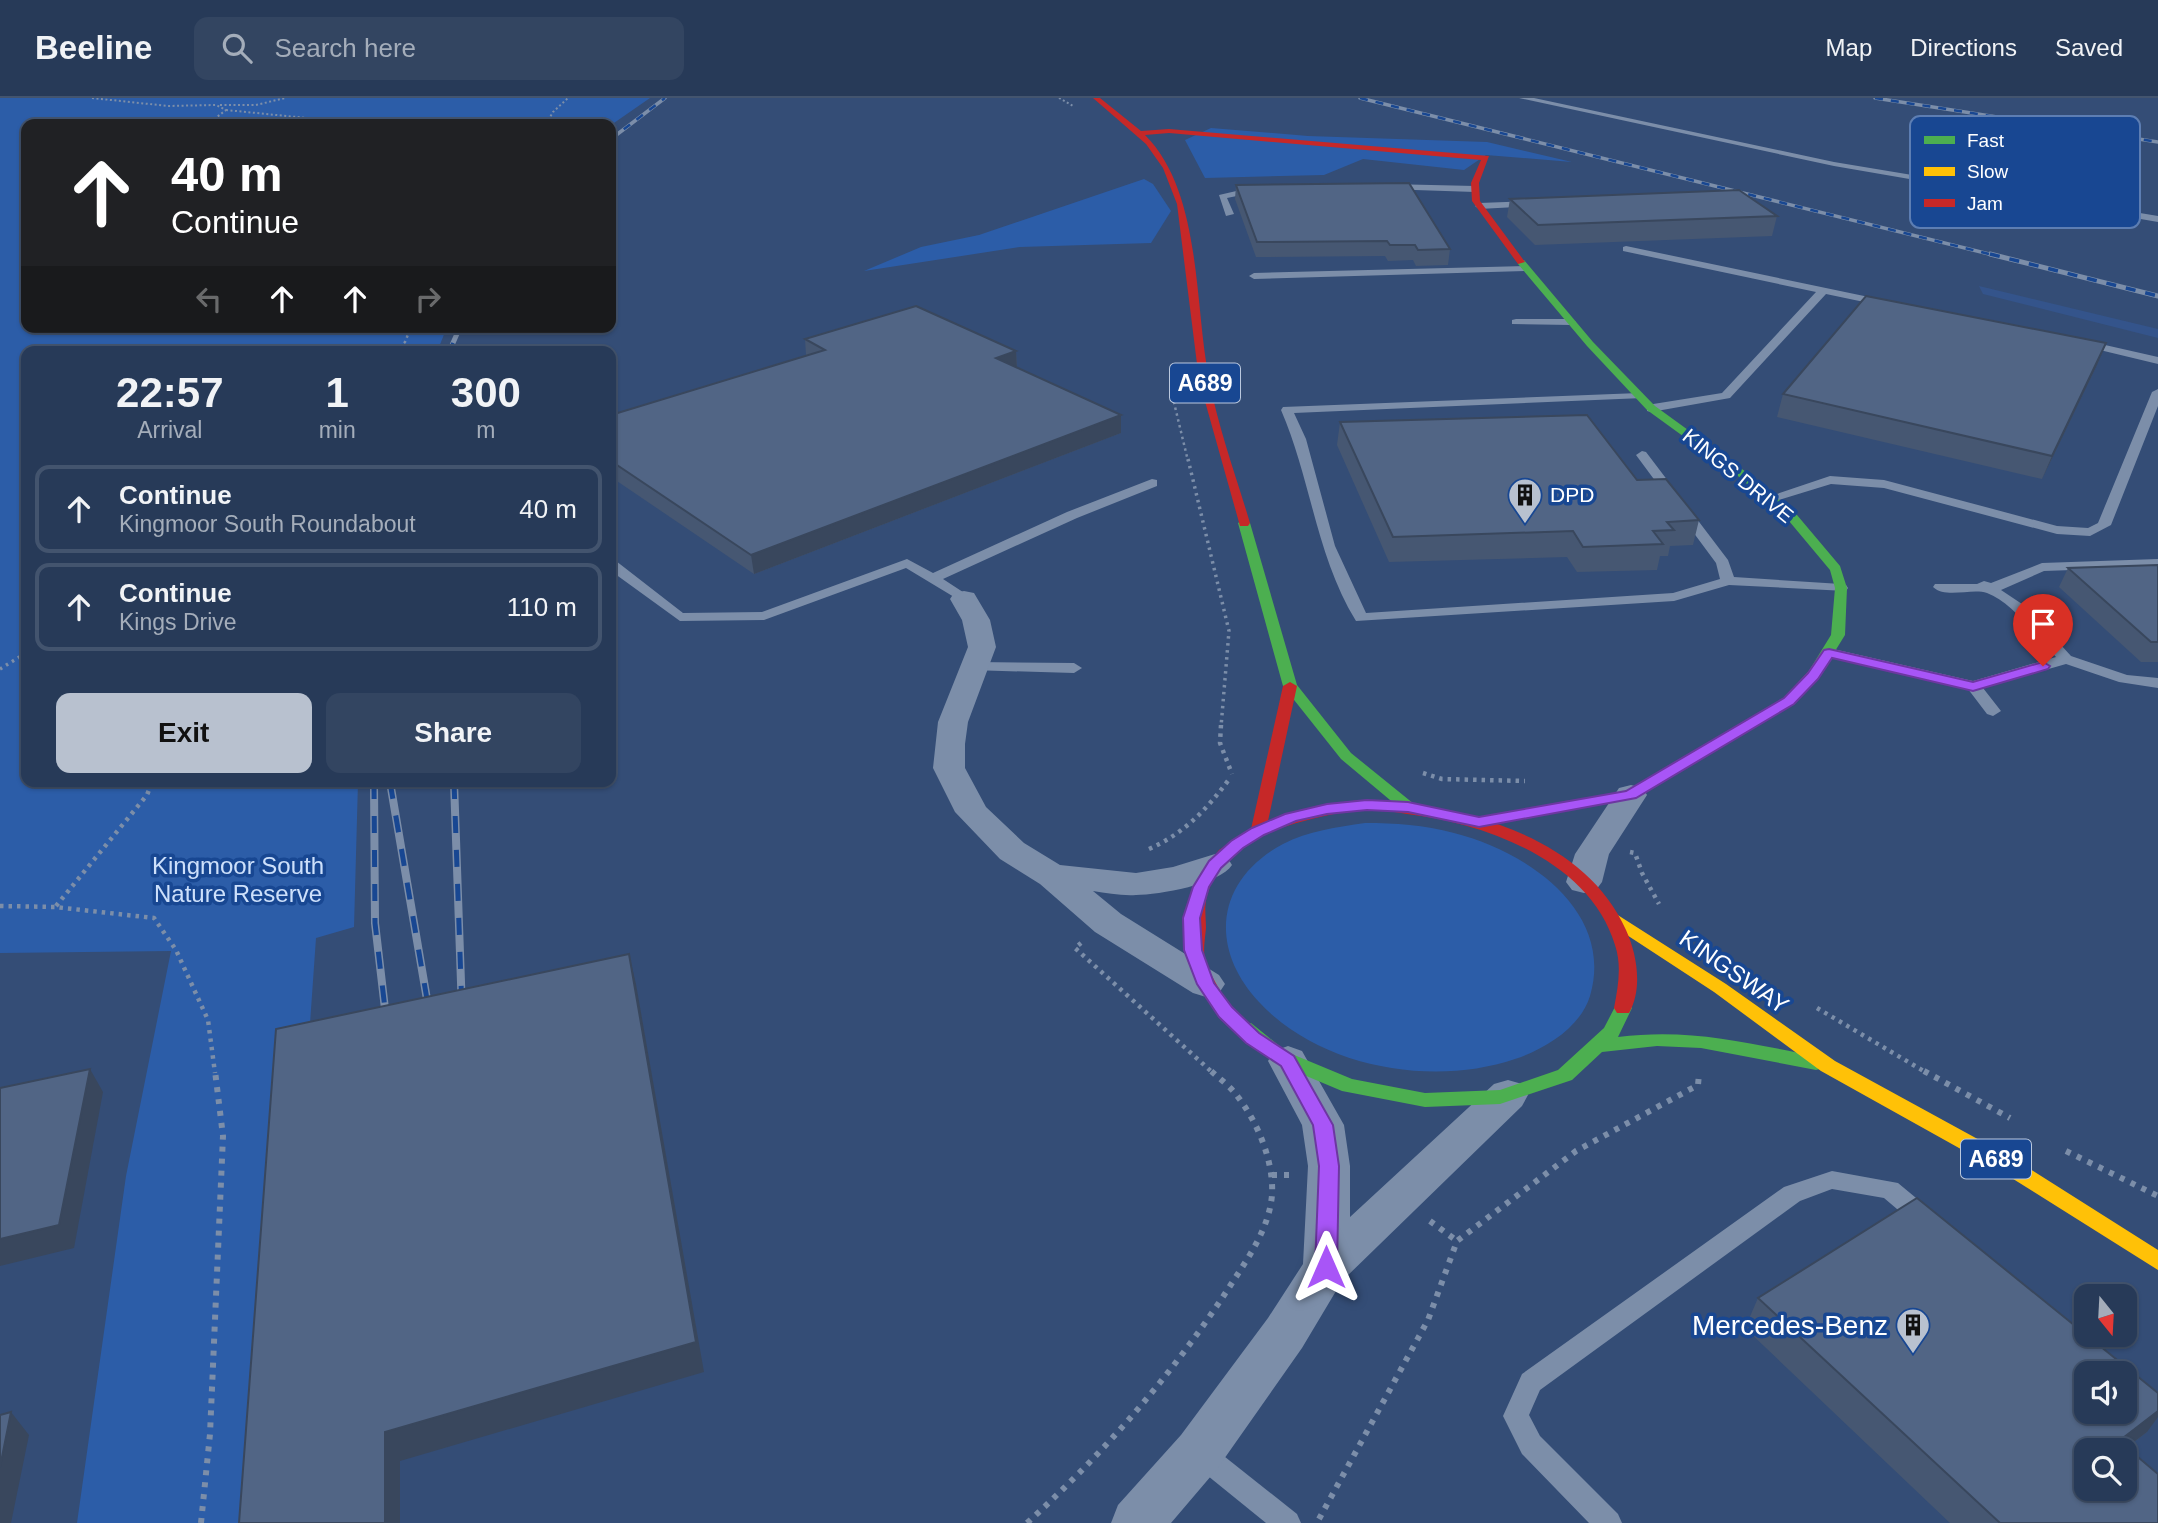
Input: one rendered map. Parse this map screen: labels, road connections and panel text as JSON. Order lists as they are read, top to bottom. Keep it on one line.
{"streets":{"main road":["A689","KINGS DRIVE","KINGSWAY"]},"crossings":[["A689","KINGS DRIVE"],["A689","KINGSWAY"]],"parks":["Kingmoor South Nature Reserve"],"places":{"building":["DPD","Mercedes-Benz"]},"legend":["Fast","Slow","Jam"],"north":"bottom","page":{"header":"Beeline","search":"Search here","nav":["Map","Directions","Saved"],"turn":["40 m","Continue"],"eta":["22:57","Arrival","1","min","300","m"],"list":[{"name":"Continue","note":"Kingmoor South Roundabout","value":"40 m"},{"name":"Continue","note":"Kings Drive","value":"110 m"}],"buttons":["Exit","Share"]}}
